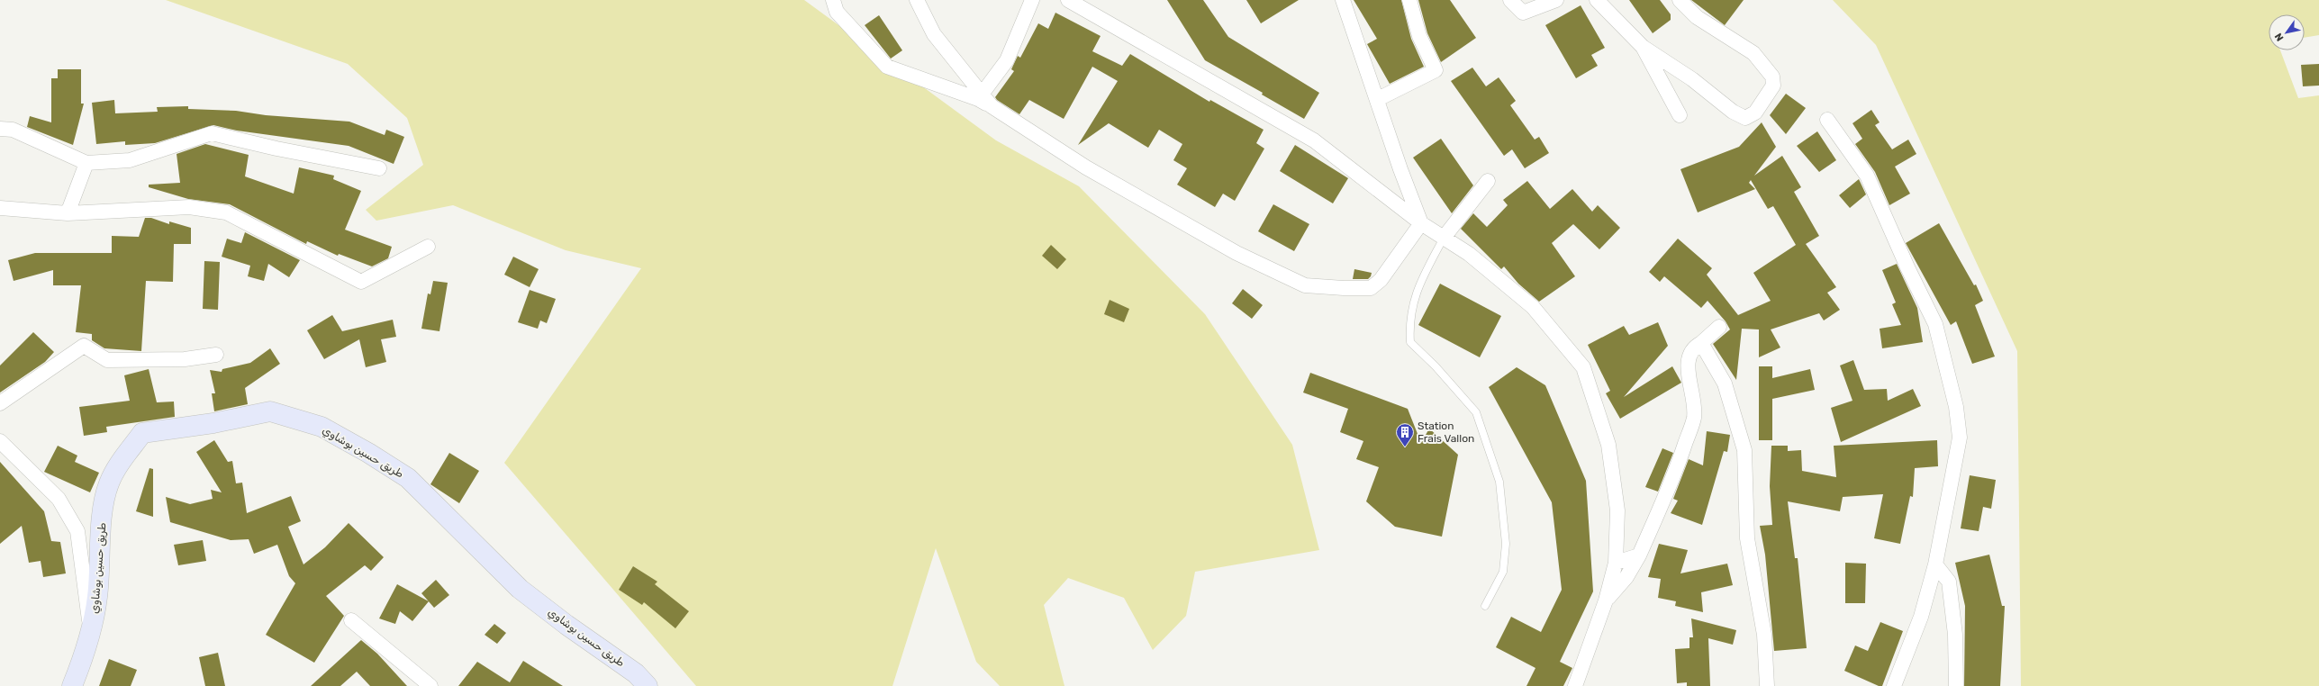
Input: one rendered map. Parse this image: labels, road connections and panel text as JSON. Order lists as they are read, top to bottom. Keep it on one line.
{"streets":{"street":["طريق حسين بوشاوي"]},"places":{"building":["Station Frais Vallon"]},"north":"bottom left"}
